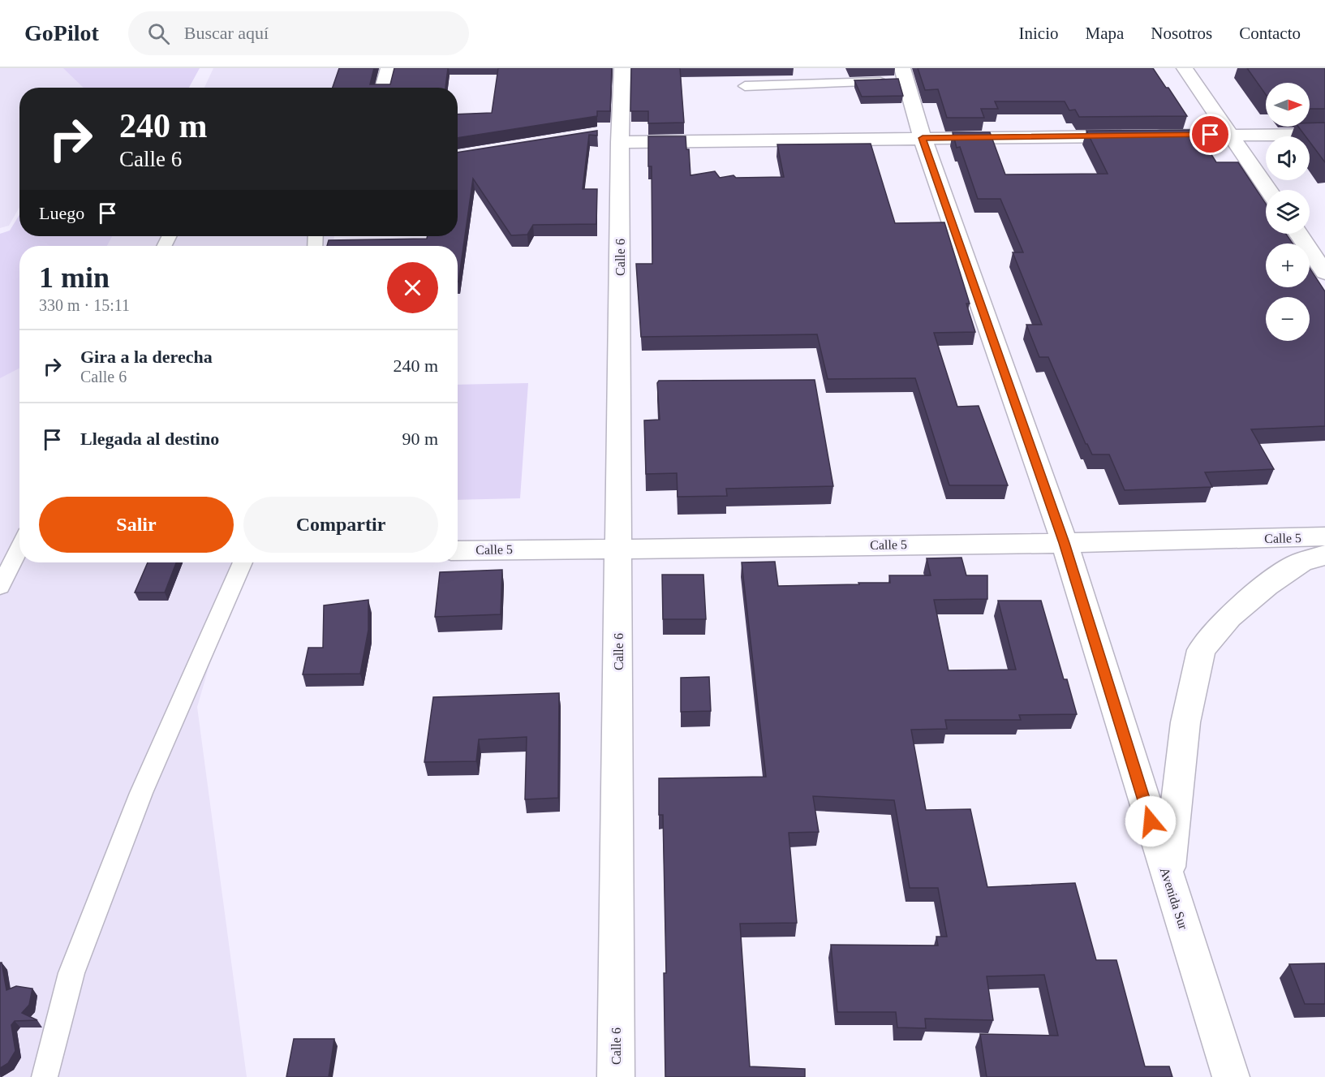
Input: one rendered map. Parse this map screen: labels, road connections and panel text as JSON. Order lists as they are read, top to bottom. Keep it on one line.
{"streets":{"street":["Calle 6","Calle 5","Avenida Sur"]},"crossings":[["Calle 6","Calle 5"],["Calle 5","Avenida Sur"]],"north":"right","page":{"header":"GoPilot","search":"Buscar aquí","nav":["Inicio","Mapa","Nosotros","Contacto"],"map_buttons":["+","−"],"turn":["240 m","Calle 6"],"then":"Luego","heading":["1 min","330 m · 15:11"],"list":[{"name":"Gira a la derecha","note":"Calle 6","value":"240 m"},{"name":"Llegada al destino","value":"90 m"}],"buttons":["Salir","Compartir"]}}
